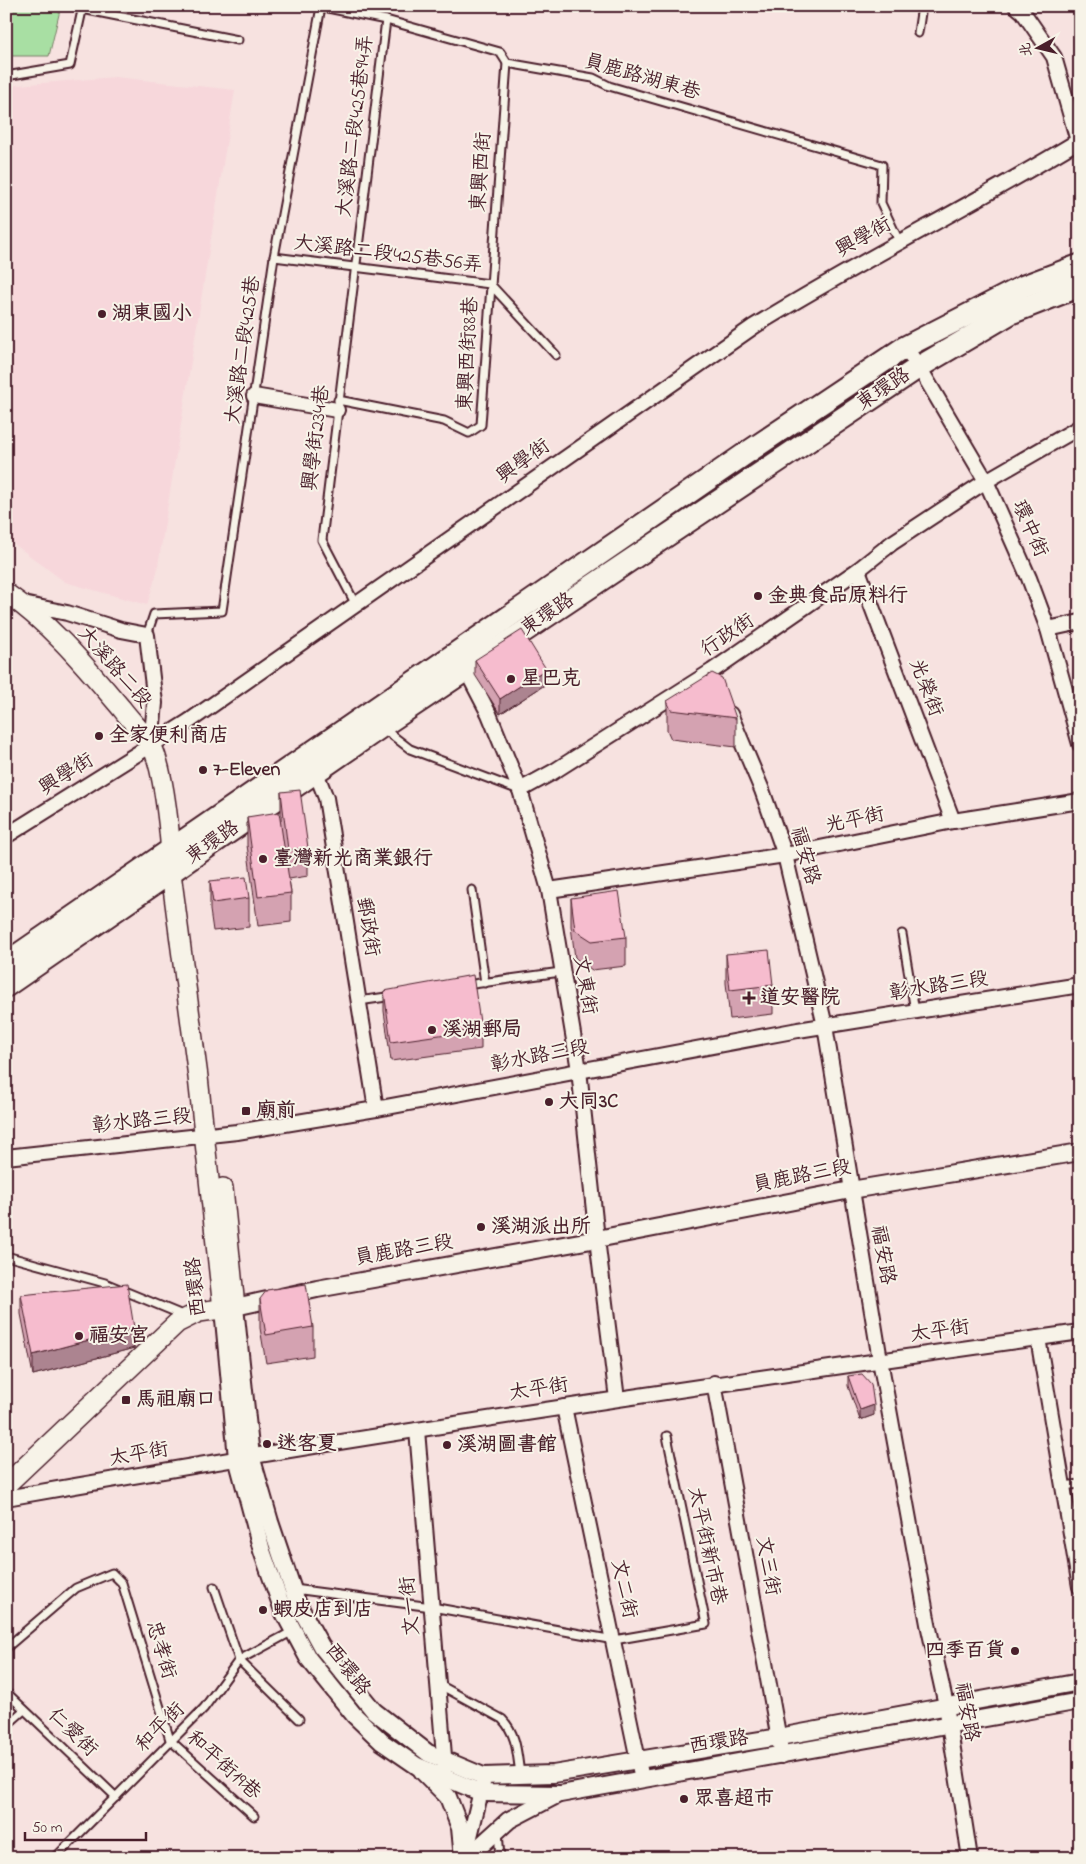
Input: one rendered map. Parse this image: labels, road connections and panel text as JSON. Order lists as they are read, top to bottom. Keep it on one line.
{"streets":{"main road":["東環路","大溪路二段","員鹿路三段","西環路"],"street":["興學街","環中街","行政街","光榮街","光平街","福安路","郵政街","文東街","彰水路三段","太平街","文三街","文二街","文一街"],"lane":["員鹿路湖東巷","大溪路二段425巷94弄","東興西街","大溪路二段425巷56弄","大溪路二段425巷","東興西街88巷","興學街234巷","太平街新市巷","忠孝街","和平街","仁愛街","和平街19巷"]},"crossings":[["員鹿路湖東巷","大溪路二段425巷94弄"],["員鹿路湖東巷","東興西街"],["員鹿路湖東巷","興學街"],["員鹿路湖東巷","大溪路二段425巷"],["大溪路二段425巷94弄","大溪路二段425巷56弄"],["大溪路二段425巷94弄","興學街234巷"],["東興西街","大溪路二段425巷56弄"],["東興西街","東興西街88巷"],["興學街","興學街234巷"],["興學街","大溪路二段"],["大溪路二段425巷56弄","大溪路二段425巷"],["大溪路二段425巷56弄","東興西街88巷"],["大溪路二段425巷56弄","興學街234巷"],["東興西街88巷","興學街234巷"],["東環路","環中街"],["東環路","大溪路二段"],["東環路","郵政街"],["東環路","文東街"],["東環路","西環路"],["環中街","行政街"],["行政街","光榮街"],["行政街","文東街"],["大溪路二段","西環路"],["光榮街","光平街"],["光平街","福安路"],["光平街","文東街"],["福安路","彰水路三段"],["福安路","員鹿路三段"],["福安路","西環路"],["福安路","太平街"],["郵政街","彰水路三段"],["文東街","彰水路三段"],["文東街","員鹿路三段"],["文東街","太平街"],["彰水路三段","西環路"],["員鹿路三段","西環路"],["西環路","太平街"],["西環路","太平街新市巷"],["西環路","文三街"],["西環路","文二街"],["西環路","文一街"],["西環路","和平街"],["太平街","文三街"],["太平街","文二街"],["太平街","文一街"],["太平街新市巷","文二街"],["太平街新市巷","文一街"],["忠孝街","和平街"],["忠孝街","和平街19巷"],["和平街","仁愛街"],["和平街","和平街19巷"]],"places":{"other":["湖東國小","金典食品原料行","星巴克","全家便利商店","7-Eleven","臺灣新光商業銀行","溪湖郵局","大同3C","溪湖派出所","福安宮","迷客夏","溪湖圖書館","蝦皮店到店","四季百貨","眾喜超市"],"health":["道安醫院"],"transit":["廟前","馬祖廟口"]},"scale_bar":"50 m","north":"left"}
